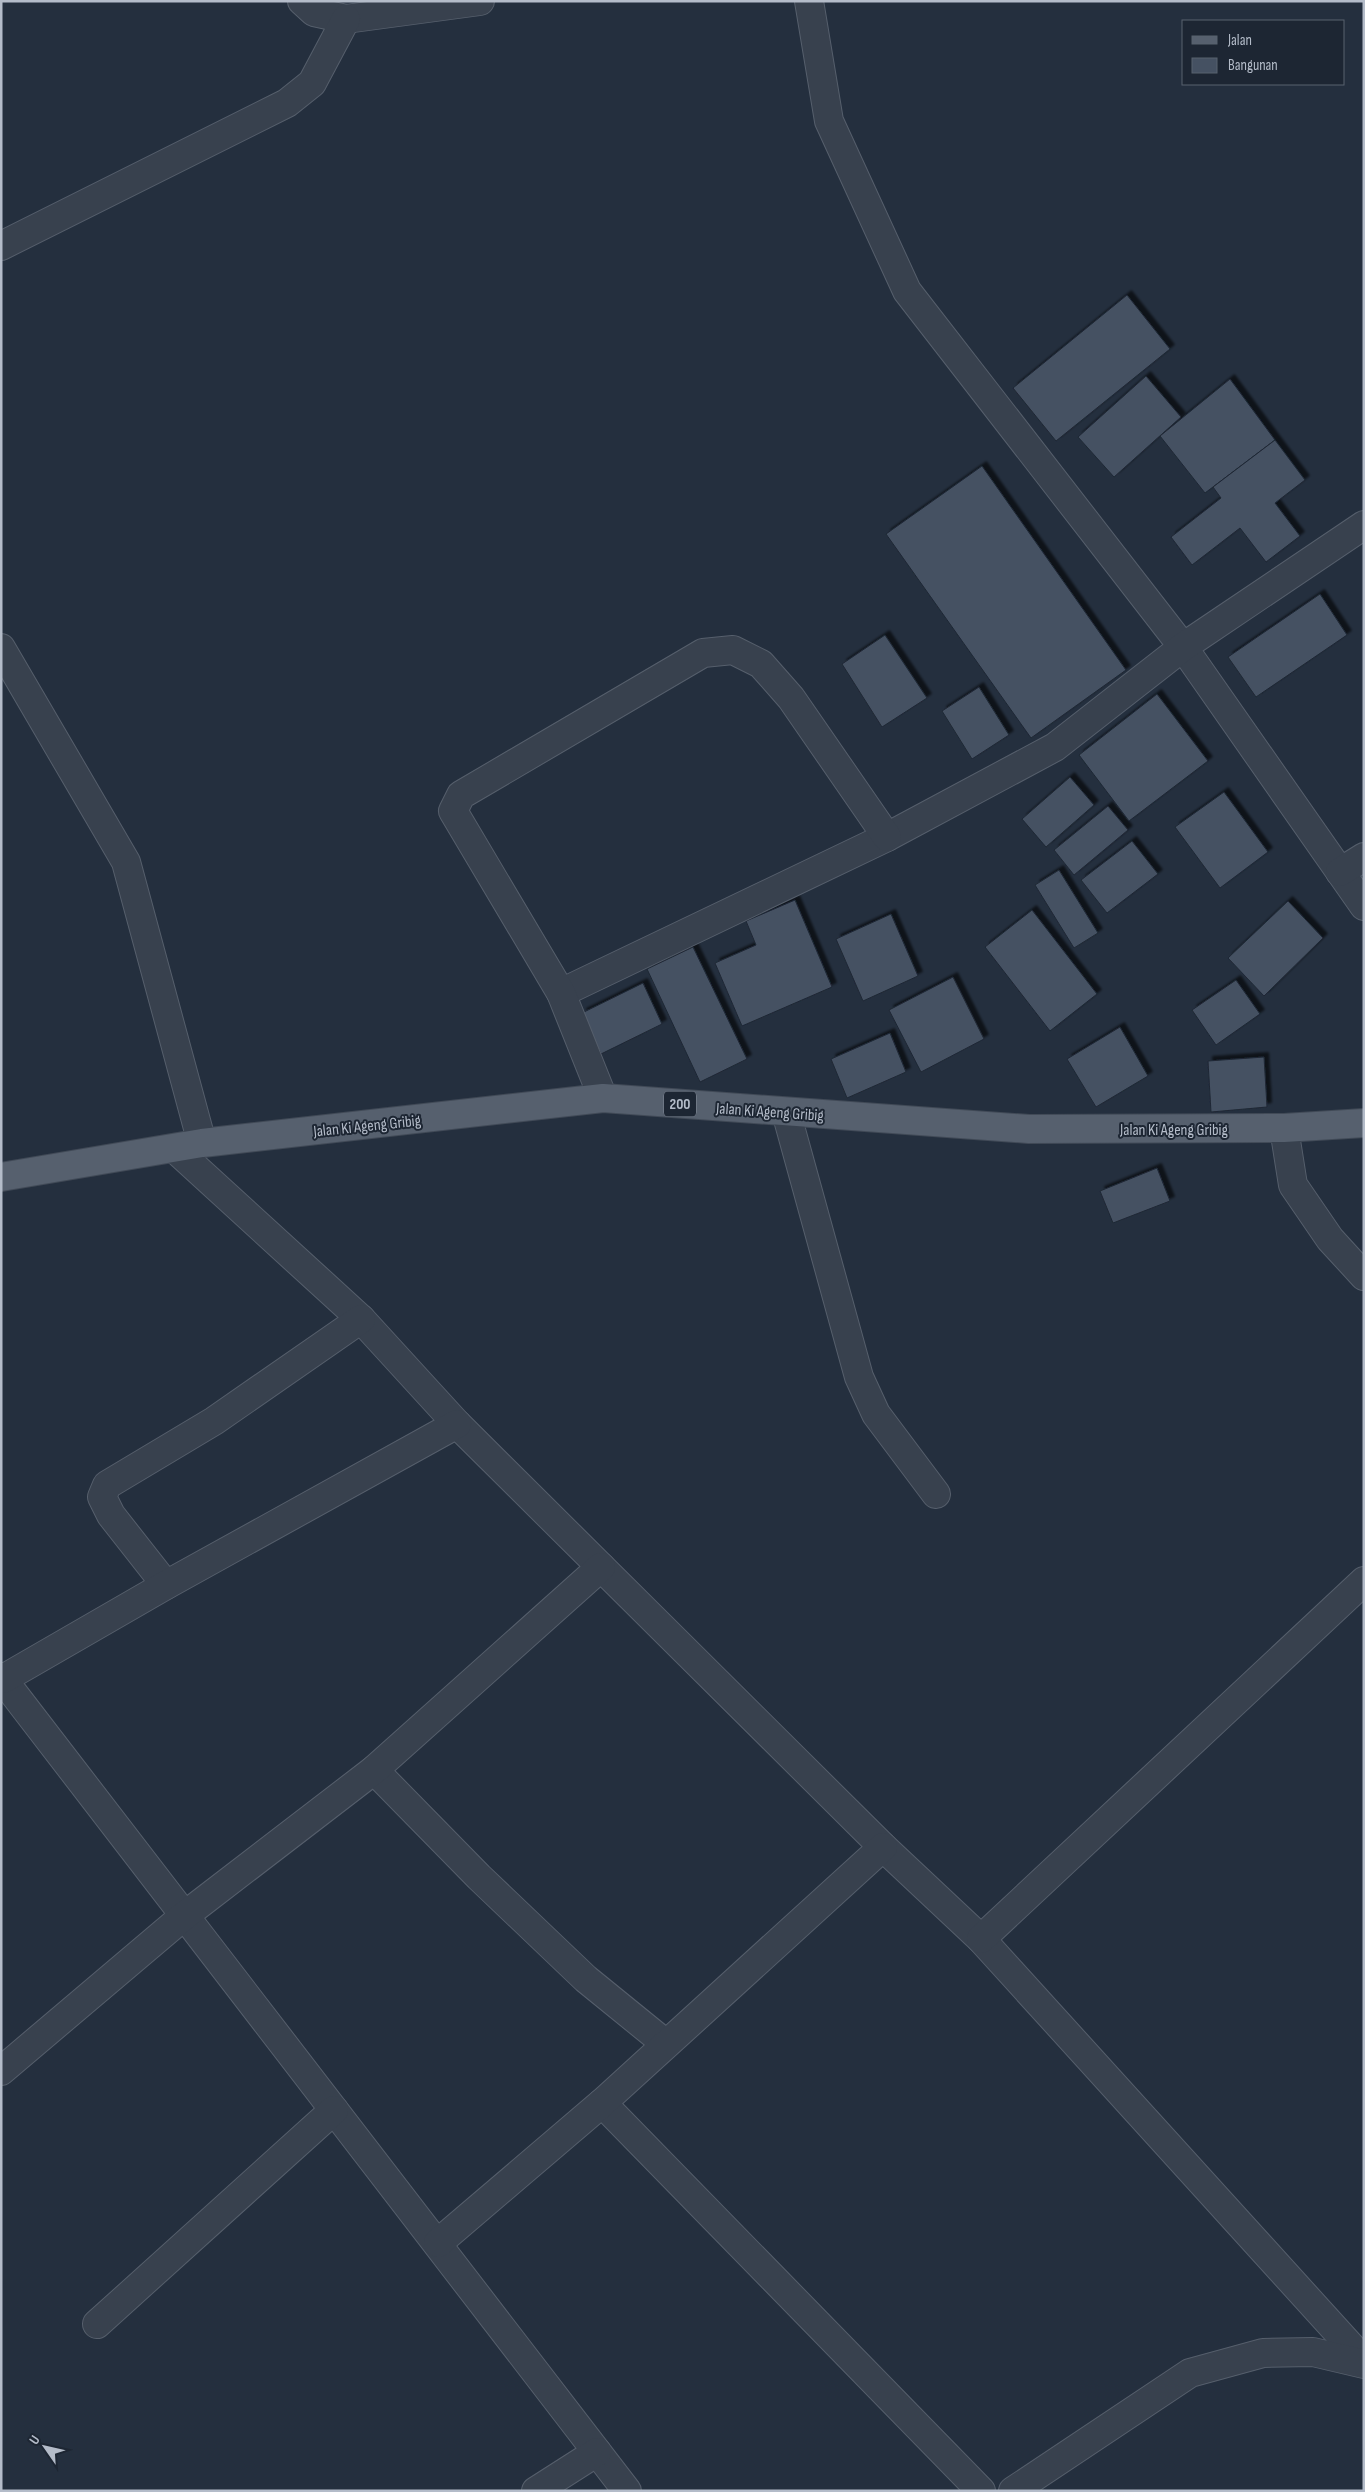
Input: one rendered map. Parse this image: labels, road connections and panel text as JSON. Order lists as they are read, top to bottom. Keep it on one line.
{"streets":{"main road":["200","Jalan Ki Ageng Gribig"]},"legend":["Jalan","Bangunan"],"north":"top left"}
